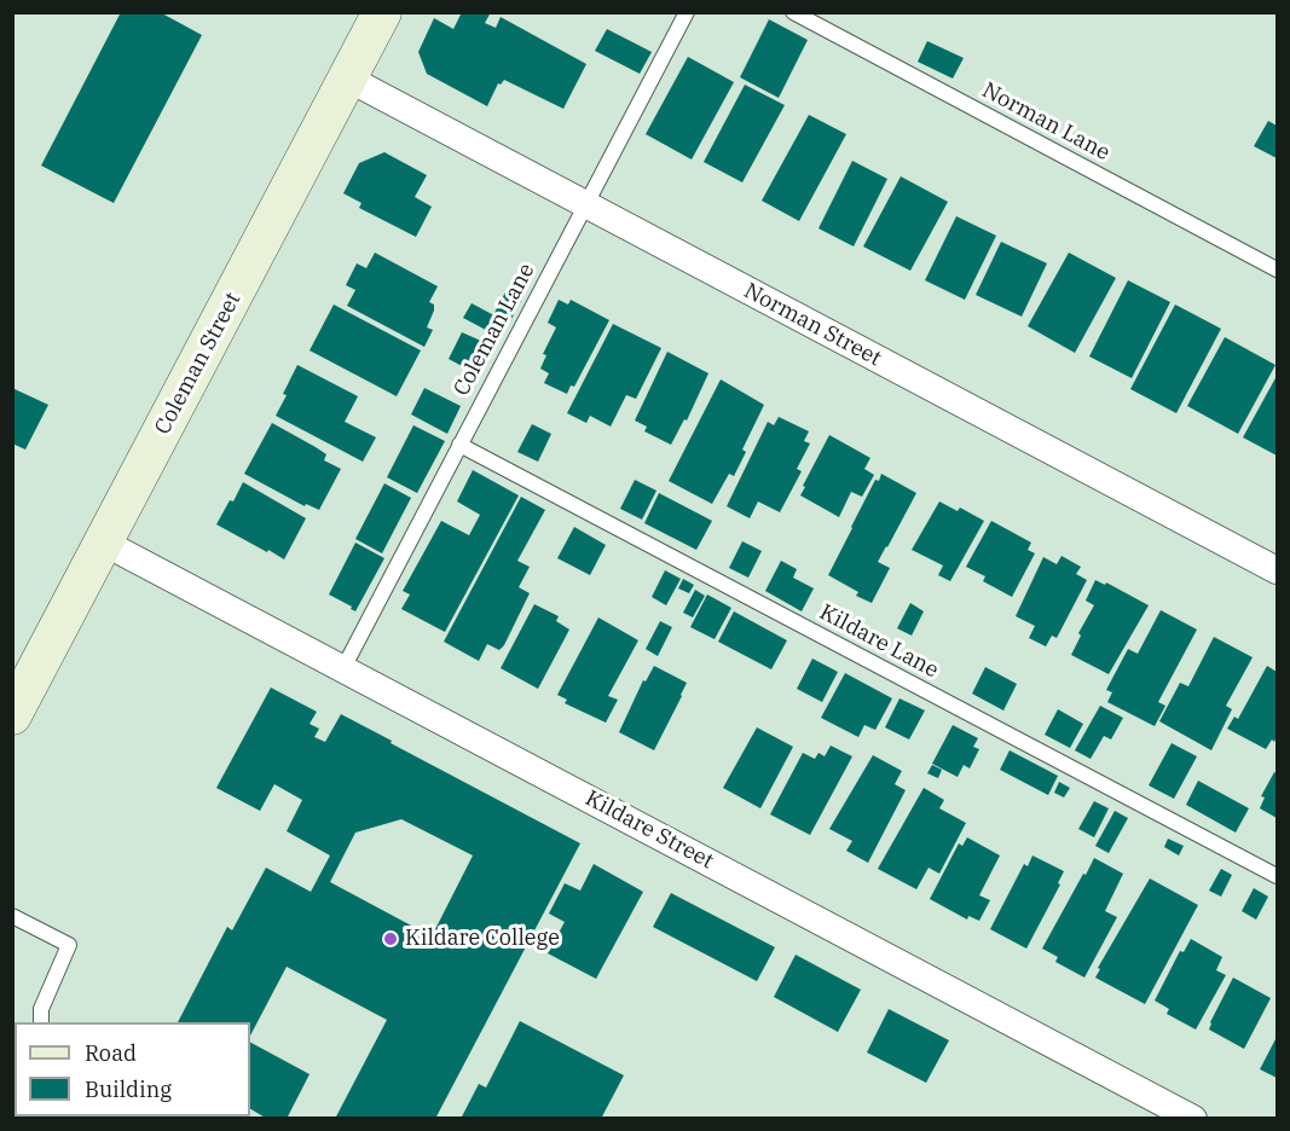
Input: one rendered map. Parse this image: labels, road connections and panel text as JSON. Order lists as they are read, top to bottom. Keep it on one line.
{"streets":{"street":["Norman Street","Coleman Street","Kildare Street"],"lane":["Norman Lane","Coleman Lane","Kildare Lane"]},"crossings":[["Norman Street","Coleman Lane"],["Norman Street","Coleman Street"],["Coleman Lane","Kildare Lane"],["Coleman Lane","Kildare Street"],["Coleman Street","Kildare Street"]],"places":["Kildare College"],"legend":["Road","Building"]}
